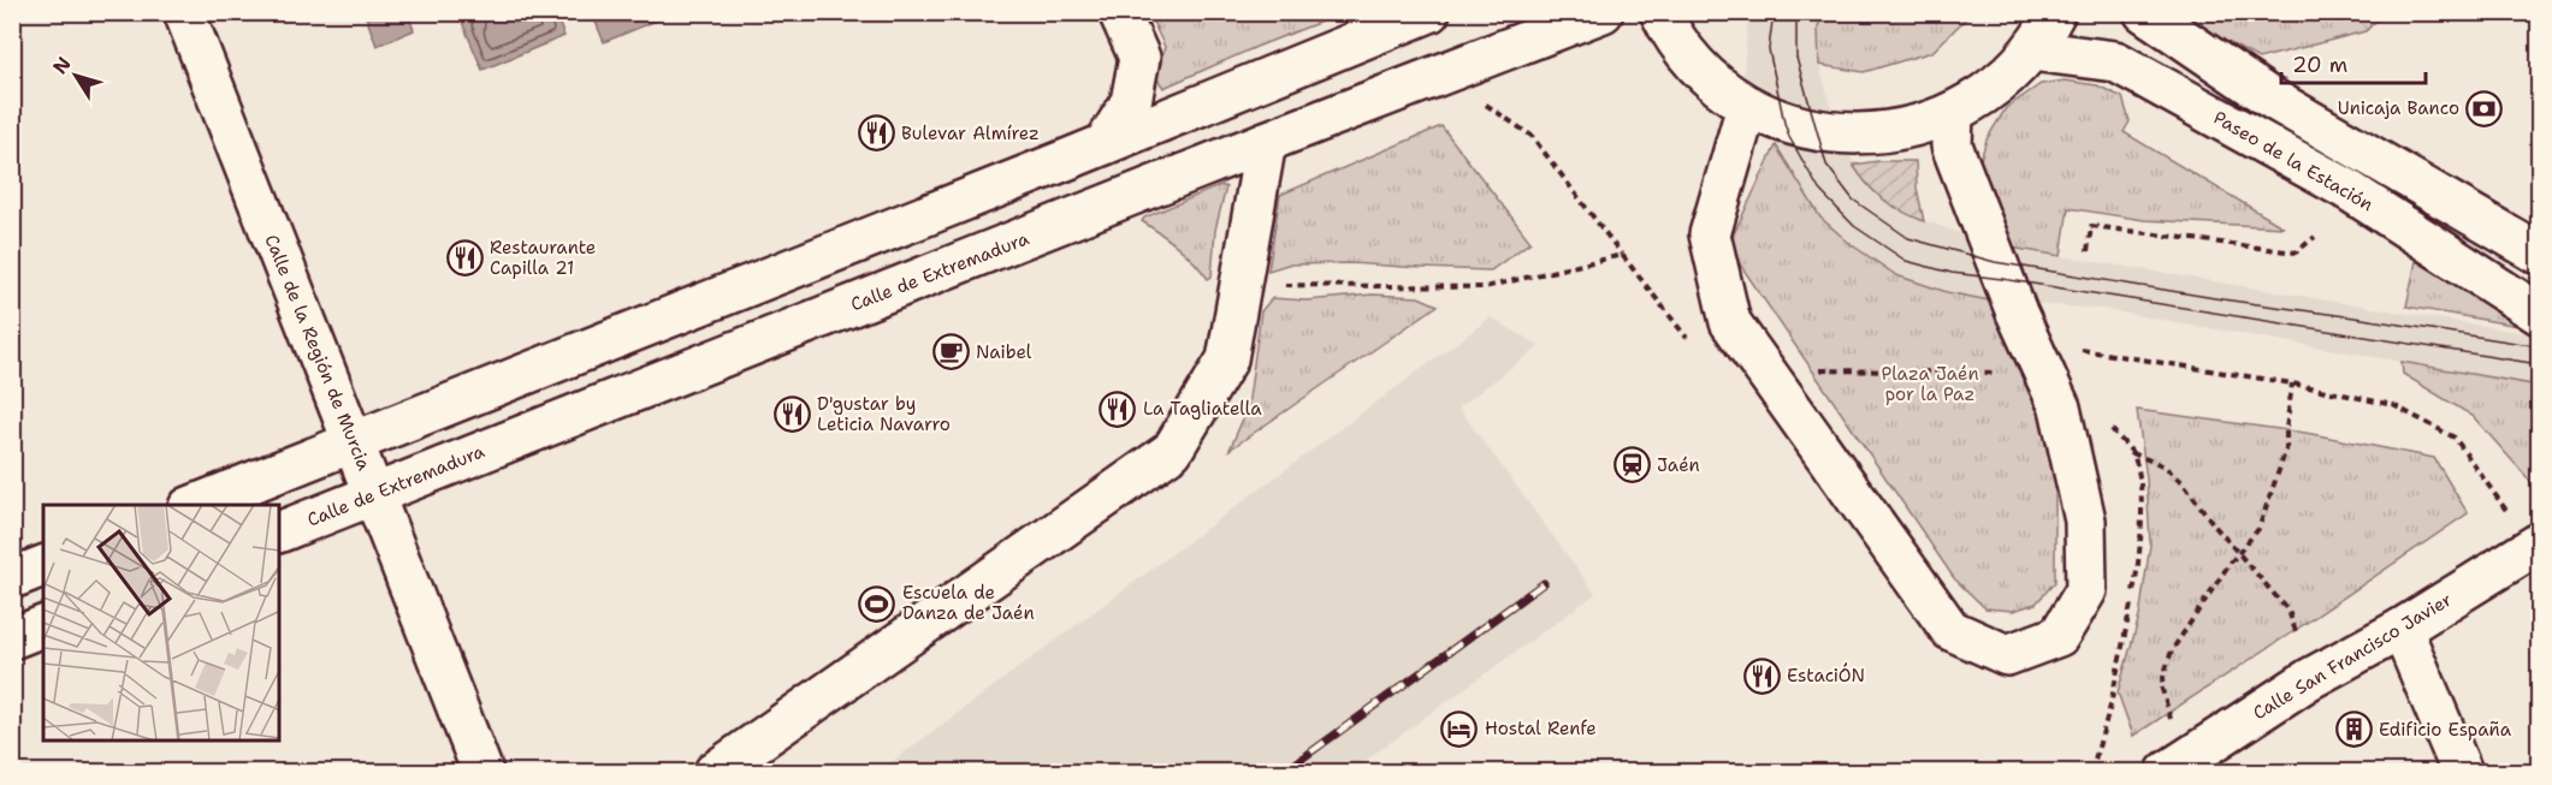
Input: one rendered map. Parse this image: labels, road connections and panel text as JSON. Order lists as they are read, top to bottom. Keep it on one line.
{"streets":{"main road":["Paseo de la Estación","Calle de Extremadura","Calle de la Región de Murcia","Calle San Francisco Javier"]},"crossings":[["Calle de Extremadura","Calle de la Región de Murcia"]],"parks":["Plaza Jaén por la Paz"],"places":{"bank":["Unicaja Banco"],"restaurant":["Bulevar Almírez","Restaurante Capilla 21","La Tagliatella","D'gustar by Leticia Navarro","EstaciÓN"],"cafe":["Naibel"],"station":["Jaén"],"sports":["Escuela de Danza de Jaén"],"hotel":["Hostal Renfe"],"building":["Edificio España"]},"scale_bar":"20 m","north":"top left"}
